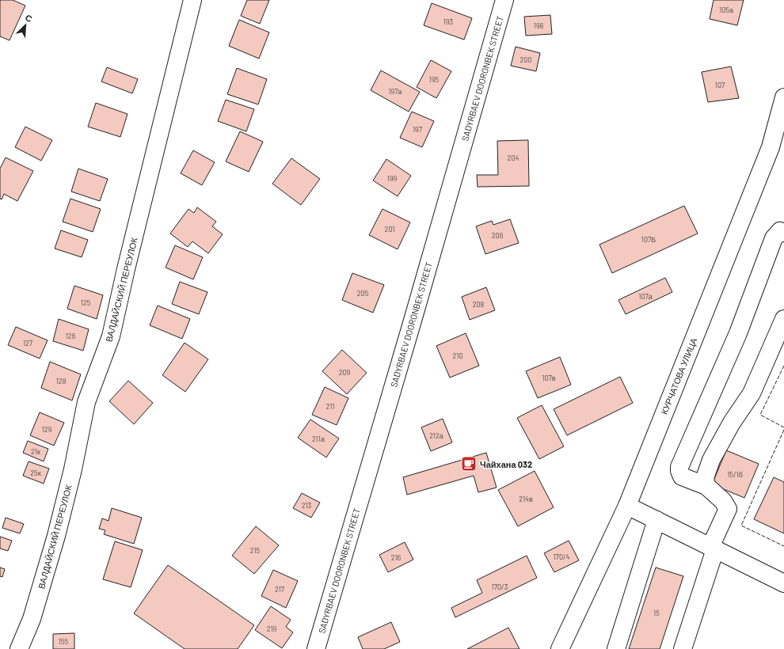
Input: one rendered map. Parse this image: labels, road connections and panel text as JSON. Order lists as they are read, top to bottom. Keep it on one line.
{"streets":{"street":["SADYRBAEV DOORONBEK STREET","ВАЛДАЙСКИЙ ПЕРЕУЛОК","КУРЧАТОВА УЛИЦА"]},"places":{"cafe":["Чайхана 032"]},"house_numbers":["105а","193","198","200","195","107","197а","197","204","199","201","206","107Б","205","107а","125","208","126","127","210","209","107в","128","211","129","212а","211а","21к","25к","15/1б","214в","213","215","170/4","216","170/3","217","15","219","155"],"north":"top right"}
